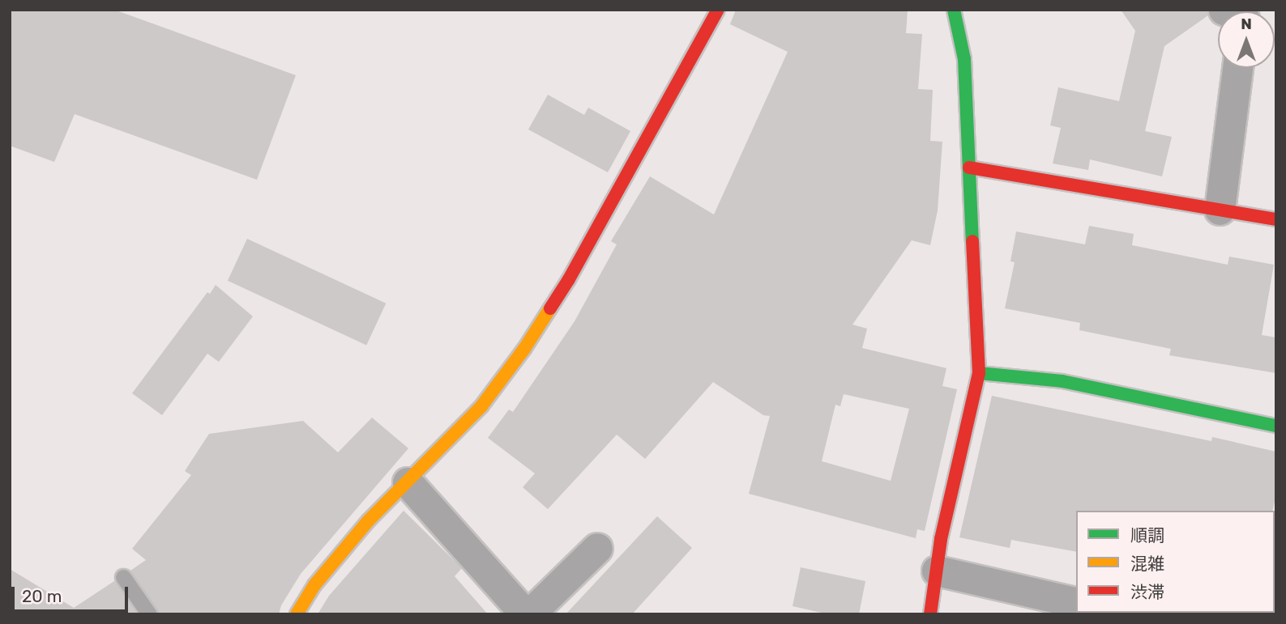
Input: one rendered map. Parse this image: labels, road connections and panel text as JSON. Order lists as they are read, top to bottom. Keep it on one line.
{"legend":["順調","混雑","渋滞"],"scale_bar":"20 m","north":"top"}
